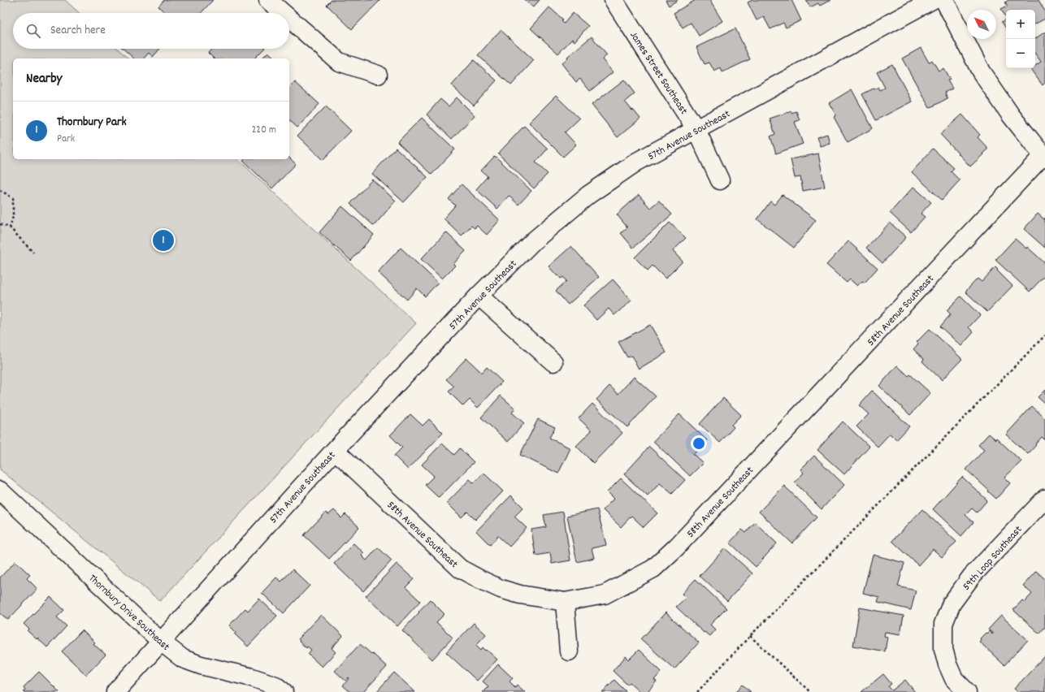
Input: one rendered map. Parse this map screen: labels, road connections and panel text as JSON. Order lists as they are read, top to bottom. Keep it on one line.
{"streets":{"street":["James Street Southeast","57th Avenue Southeast","58th Avenue Southeast","59th Loop Southeast","Thornbury Drive Southeast"]},"crossings":[["James Street Southeast","57th Avenue Southeast"],["57th Avenue Southeast","58th Avenue Southeast"],["57th Avenue Southeast","Thornbury Drive Southeast"]],"north":"top left","page":{"map_buttons":["+","−"],"search":"Search here","heading":"Nearby","list":[{"mark":"1","name":"Thornbury Park","note":"Park","value":"220 m"}],"pins":"1"}}
